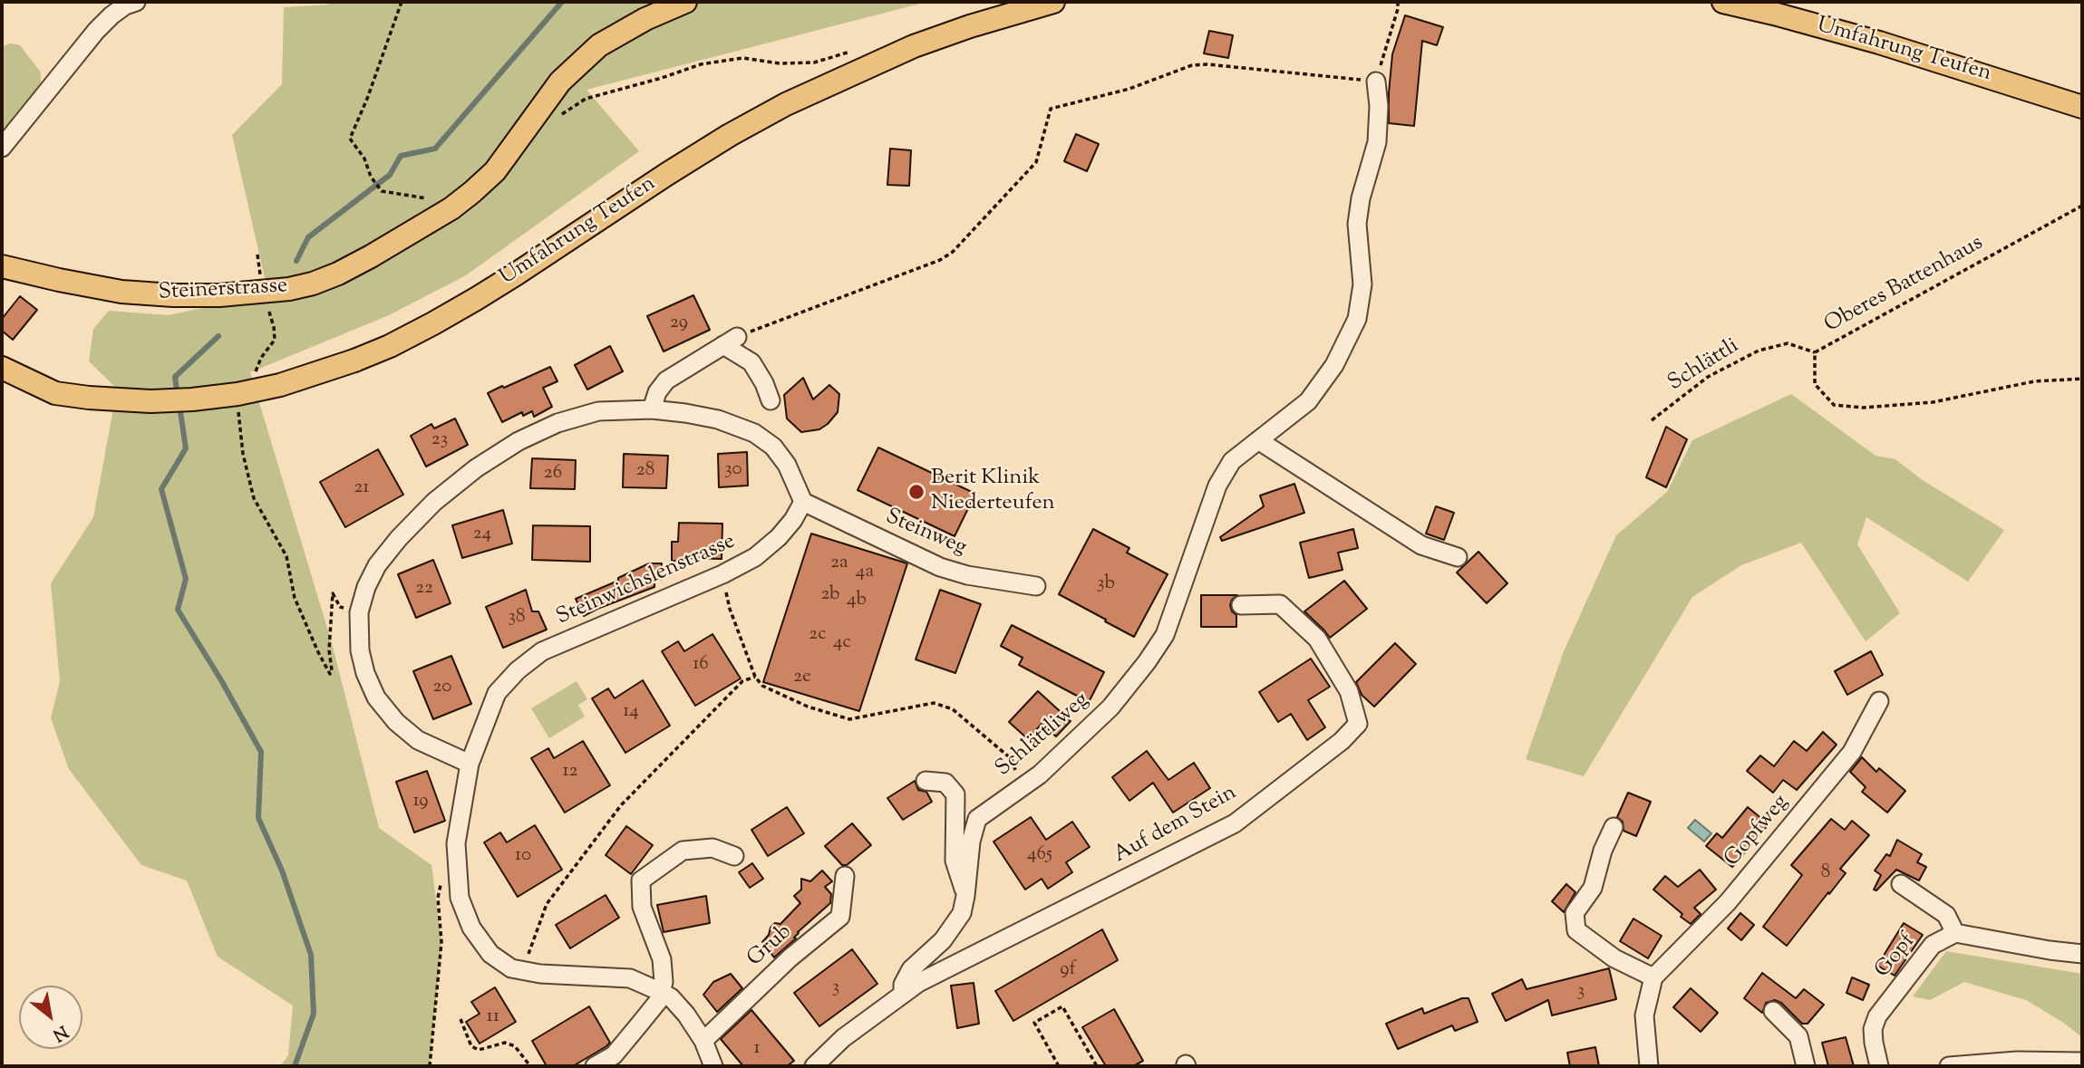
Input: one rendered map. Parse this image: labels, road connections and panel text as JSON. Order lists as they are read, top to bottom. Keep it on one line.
{"streets":{"main road":["Umfahrung Teufen","Steinerstrasse"],"street":["Steinweg","Steinwichslenstrasse","Schlättliweg","Auf dem Stein","Gopfweg","Grub","Gopf"],"path":["Oberes Battenhaus","Schlättli"]},"crossings":[["Oberes Battenhaus","Schlättli"],["Steinweg","Steinwichslenstrasse"],["Steinwichslenstrasse","Grub"],["Schlättliweg","Auf dem Stein"]],"places":["Berit Klinik Niederteufen"],"house_numbers":["29","23","30","28","26","21","24","2a","4a","3b","22","2b","4b","38","2c","4c","16","2e","20","14","12","19","465","10","8","9f","3","3","11","1"],"north":"bottom right"}
